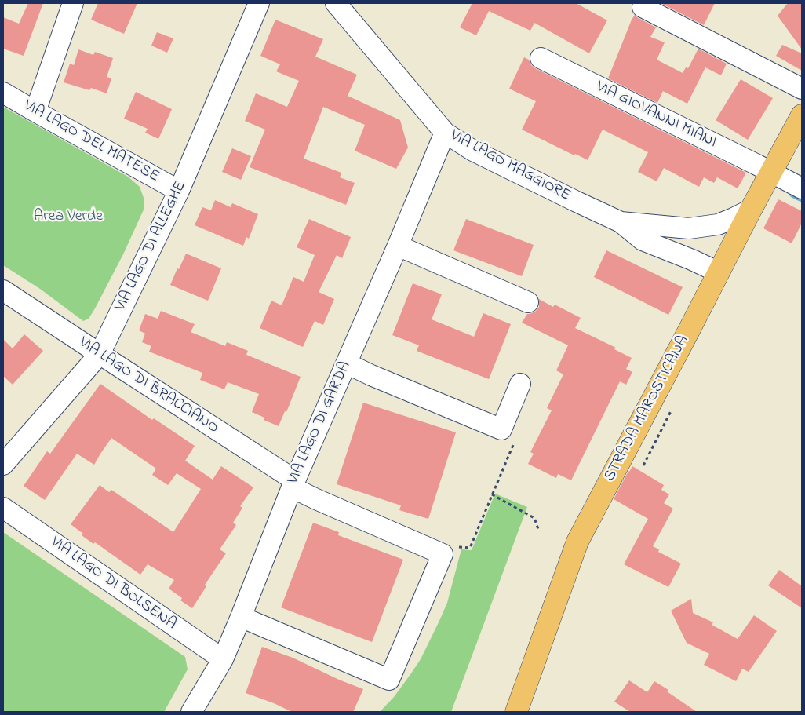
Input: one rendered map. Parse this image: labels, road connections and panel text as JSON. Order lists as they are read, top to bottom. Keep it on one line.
{"streets":{"main road":["STRADA MAROSTICANA"],"street":["VIA GIOVANNI MIANI","VIA LAGO DEL MATESE","VIA LAGO MAGGIORE","VIA LAGO DI ALLEGHE","VIA LAGO DI BRACCIANO","VIA LAGO DI GARDA","VIA LAGO DI BOLSENA"]},"crossings":[["VIA GIOVANNI MIANI","STRADA MAROSTICANA"],["VIA LAGO DEL MATESE","VIA LAGO DI ALLEGHE"],["VIA LAGO MAGGIORE","STRADA MAROSTICANA"],["VIA LAGO MAGGIORE","VIA LAGO DI GARDA"],["VIA LAGO DI ALLEGHE","VIA LAGO DI BRACCIANO"],["VIA LAGO DI BRACCIANO","VIA LAGO DI GARDA"],["VIA LAGO DI GARDA","VIA LAGO DI BOLSENA"]],"parks":["Area Verde"]}
